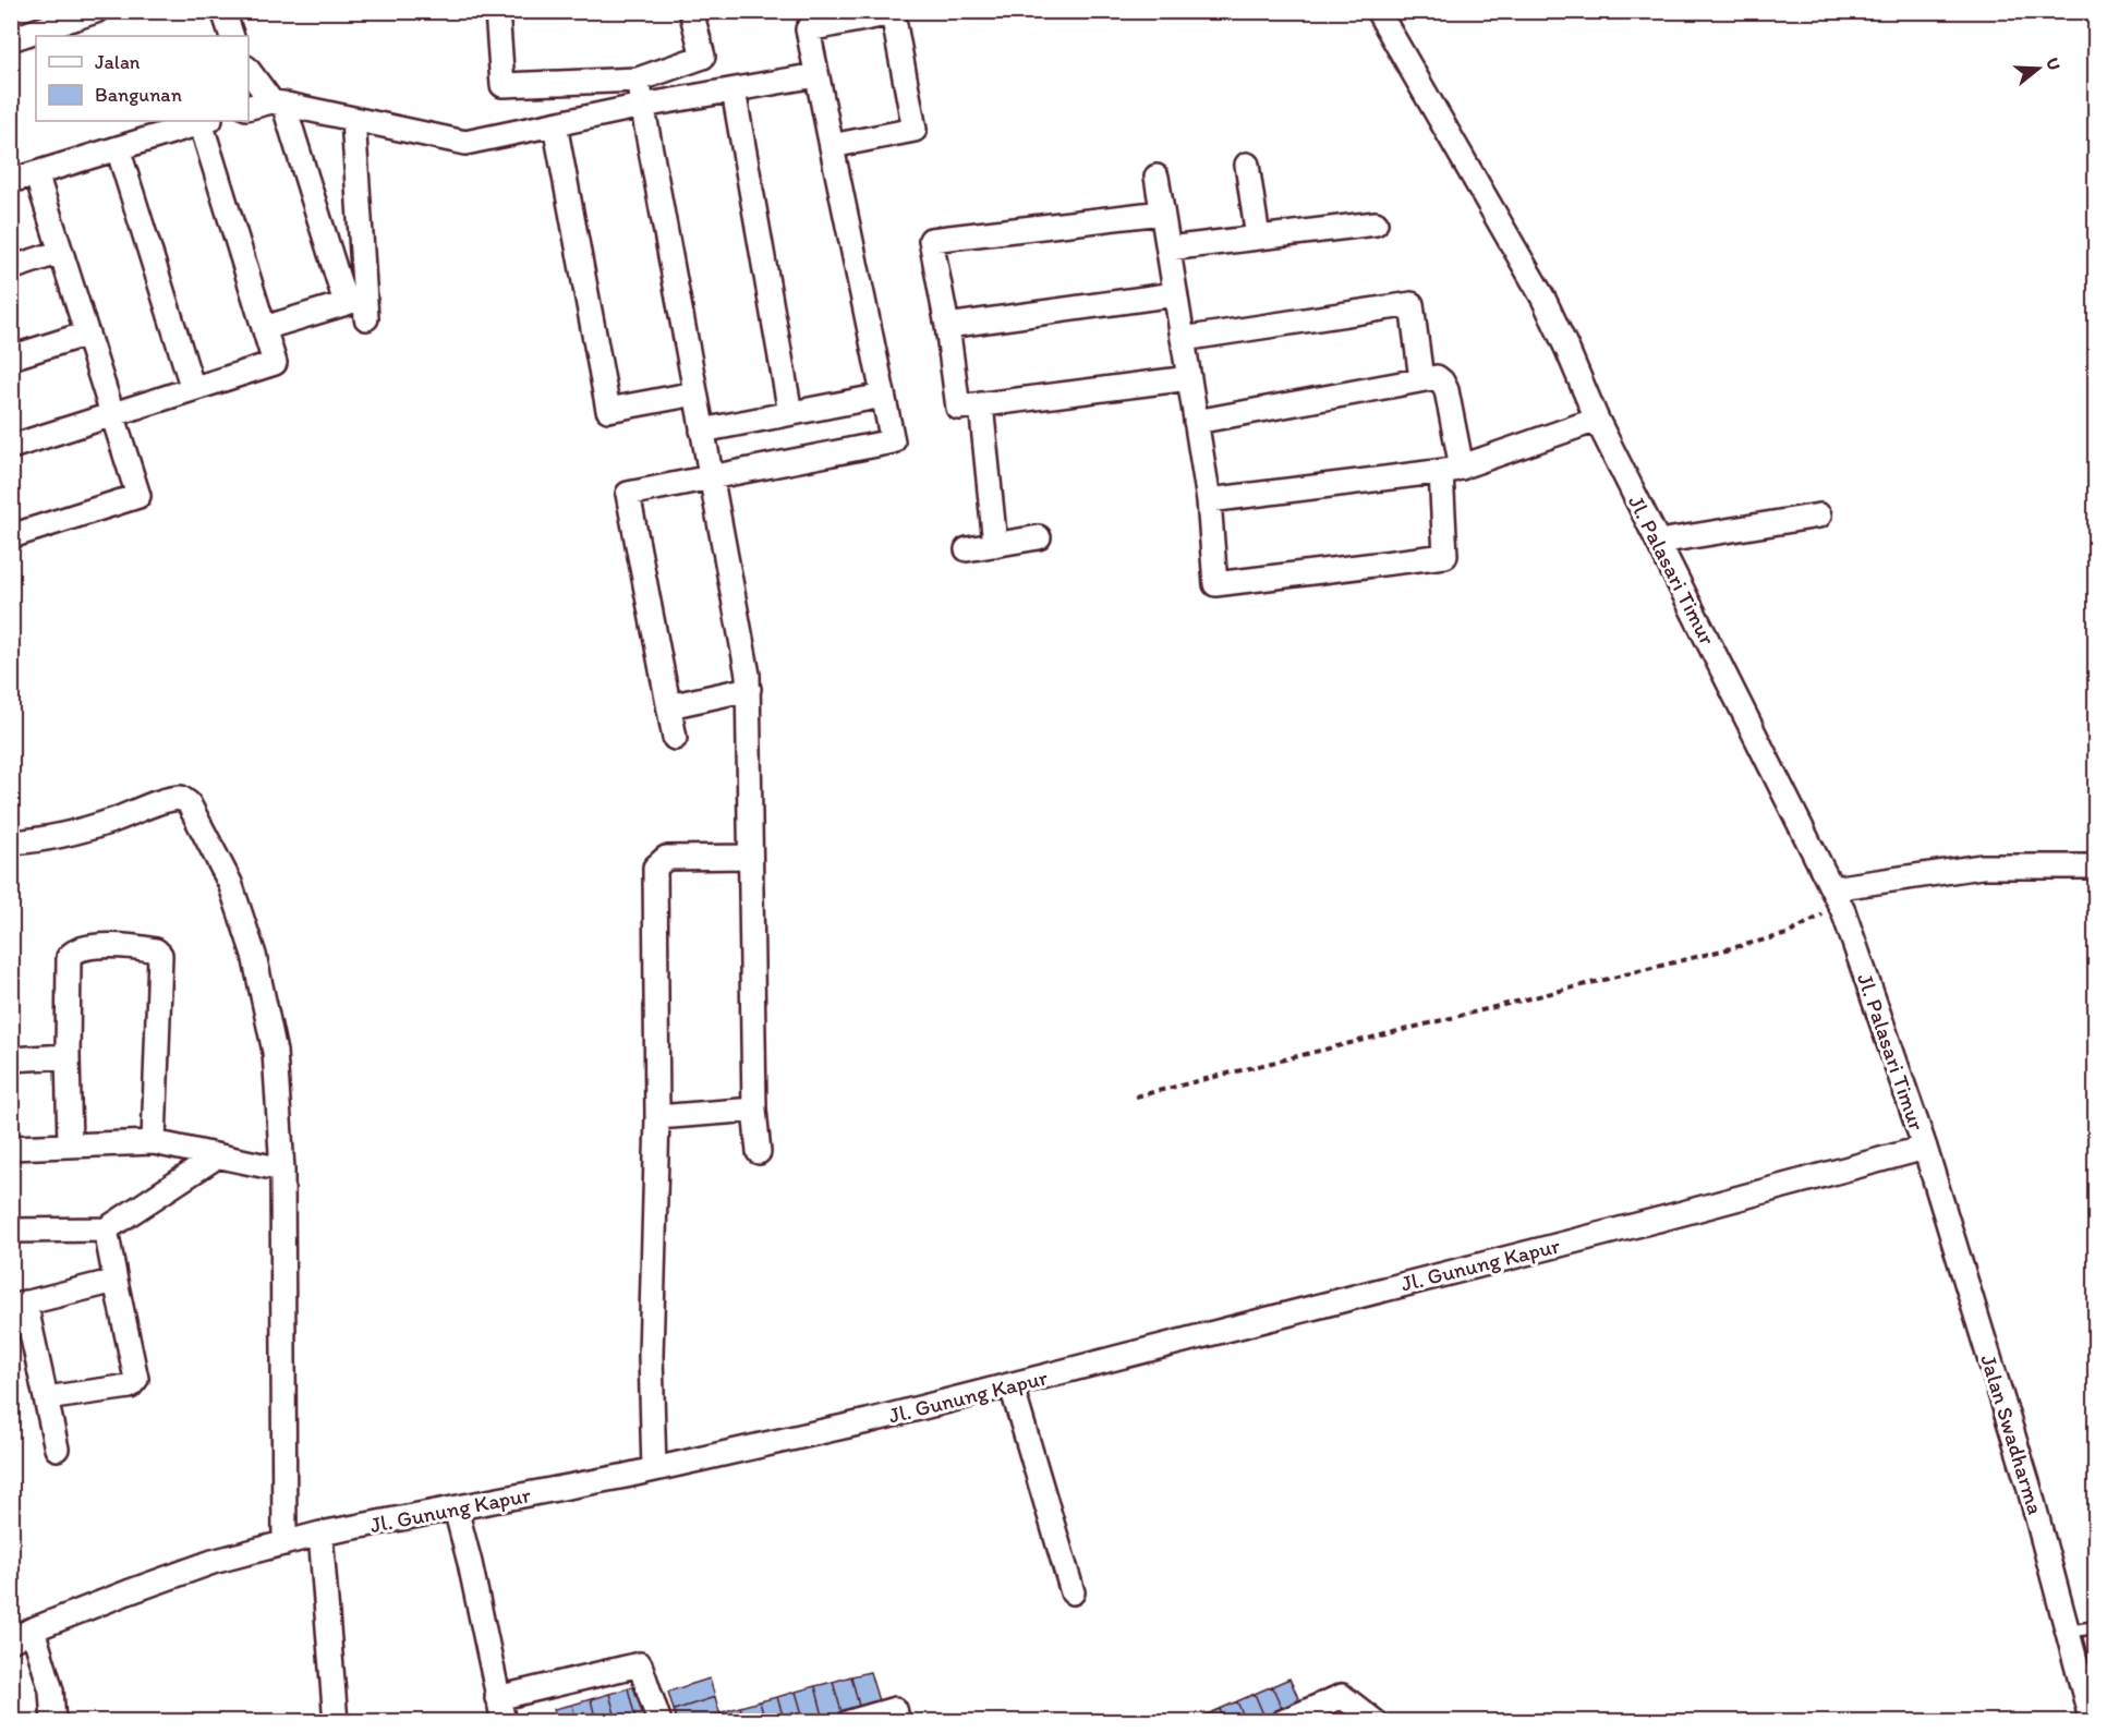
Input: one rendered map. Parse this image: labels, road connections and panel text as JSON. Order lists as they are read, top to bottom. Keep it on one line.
{"streets":{"street":["Jl. Palasari Timur","Jl. Gunung Kapur","Jalan Swadharma"]},"crossings":[["Jl. Palasari Timur","Jl. Gunung Kapur"],["Jl. Palasari Timur","Jalan Swadharma"],["Jl. Gunung Kapur","Jalan Swadharma"]],"legend":["Jalan","Bangunan"],"north":"right"}
